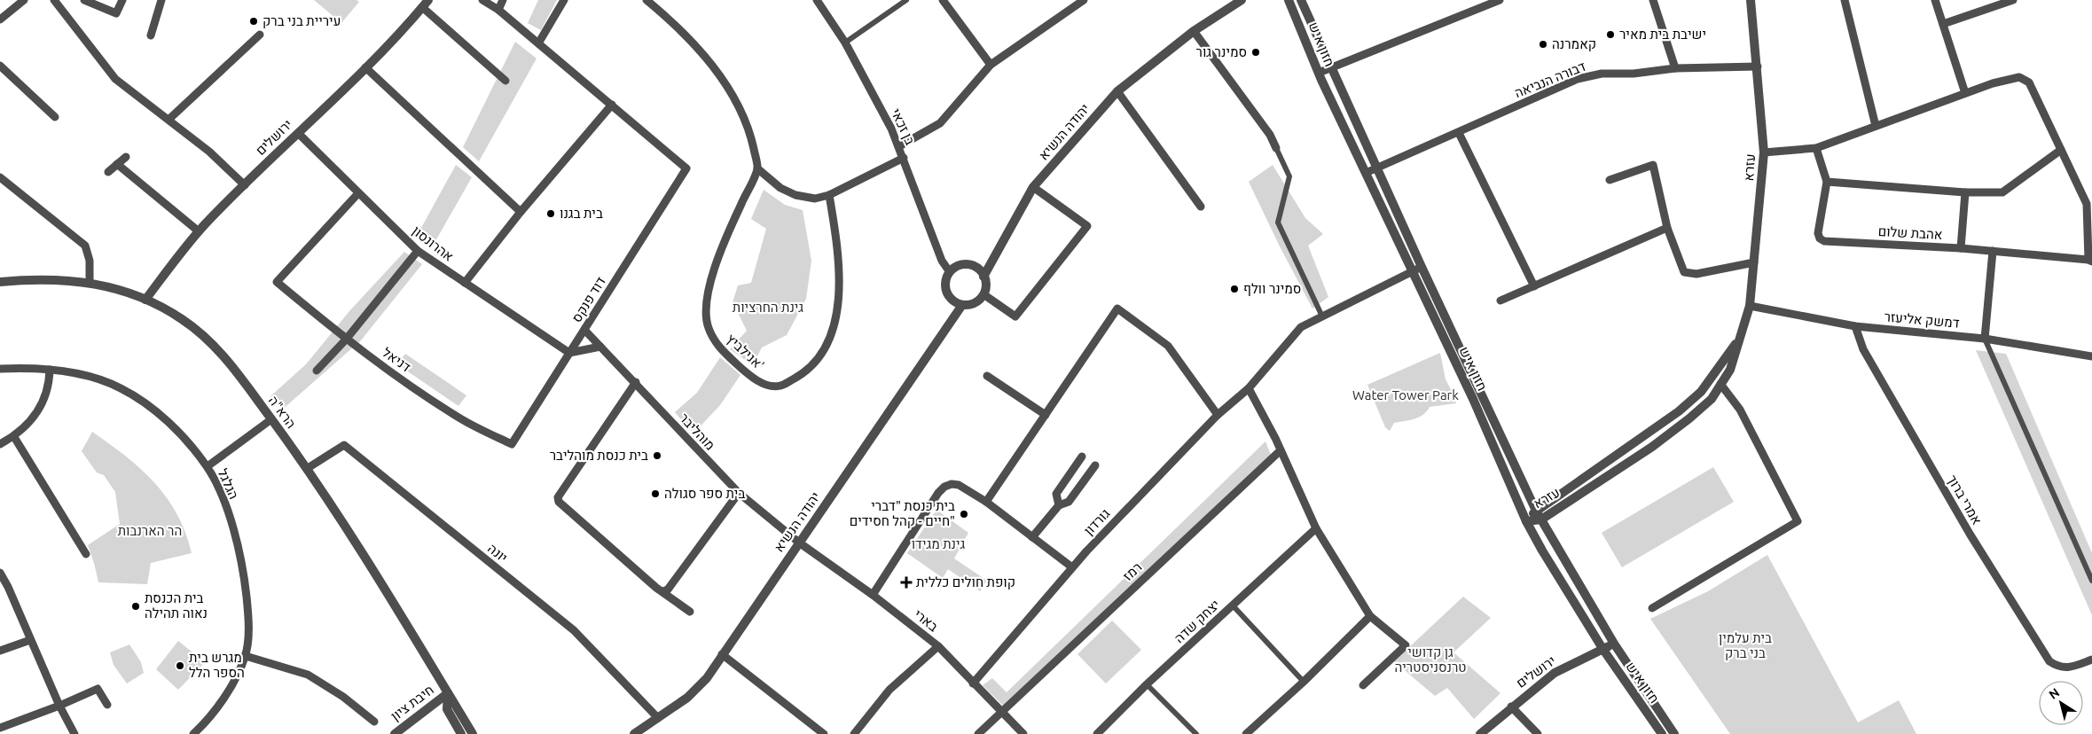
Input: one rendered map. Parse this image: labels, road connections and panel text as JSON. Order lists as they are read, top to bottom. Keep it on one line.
{"streets":{"street":["חזון איש","דבורה הנביאה","בן זכאי","יהודה הנשיא","ירושלים","עזרא","אהבת שלום","אהרונסון","דוד פנקס","דמשק אליעזר","אנילביץ'","דניאל","הרא\"ה","מוהליבר","הגלגל","אמרי ברוך","גורדון","יונה","רמז","בארי","יצחק שדה","חיבת ציון"]},"crossings":[["חזון איש","דבורה הנביאה"],["חזון איש","ירושלים"],["חזון איש","עזרא"],["חזון איש","גורדון"],["דבורה הנביאה","עזרא"],["בן זכאי","יהודה הנשיא"],["יהודה הנשיא","מוהליבר"],["יהודה הנשיא","יונה"],["יהודה הנשיא","בארי"],["ירושלים","אהרונסון"],["ירושלים","הרא\"ה"],["עזרא","דמשק אליעזר"],["אהרונסון","דוד פנקס"],["אהרונסון","דניאל"],["דוד פנקס","דניאל"],["דוד פנקס","מוהליבר"],["דמשק אליעזר","אמרי ברוך"],["הרא\"ה","יונה"],["הרא\"ה","חיבת ציון"],["מוהליבר","בארי"],["גורדון","בארי"],["רמז","בארי"]],"parks":["גינת החרציות","Water Tower Park","הר הארנבות","גינת מגידו","בית עלמין בני ברק","גן קדושי טרנסניסטריה"],"places":{"other":["עיריית בני ברק","ישיבת בית מאיר","קאמרנה","סמינר גור","בית בגנו","סמינר וולף","בית כנסת מוהליבר","בית ספר סגולה","בית כנסת \"דברי חיים - קהל חסידים\"","בית הכנסת נאוה תהילה","מגרש בית הספר הלל"],"health":["קופת חולים כללית"]},"north":"top left"}
